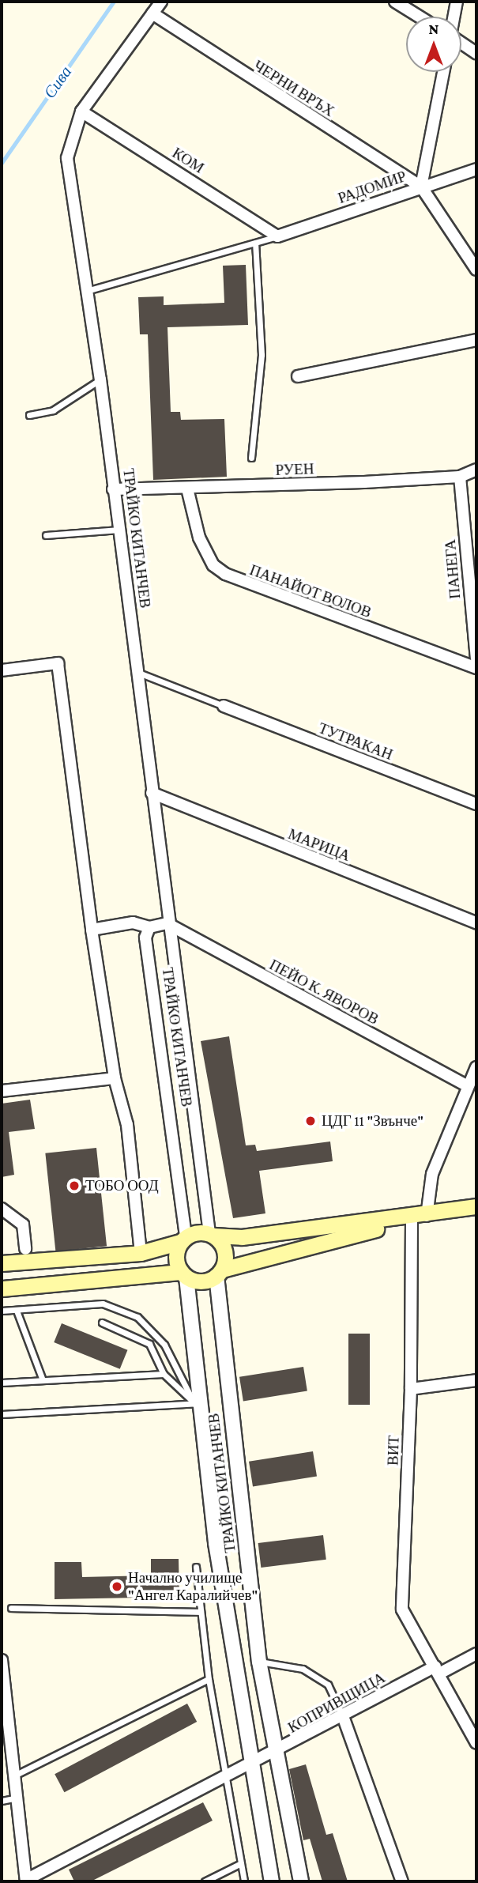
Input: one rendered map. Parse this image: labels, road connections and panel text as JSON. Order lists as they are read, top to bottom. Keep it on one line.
{"streets":{"street":["ЧЕРНИ ВРЪХ","КОМ","РАДОМИР","РУЕН","ТРАЙКО КИТАНЧЕВ","ПАНЕГА","ПАНАЙОТ ВОЛОВ","ТУТРАКАН","МАРИЦА","ПЕЙО К. ЯВОРОВ","ВИТ","КОПРИВЩИЦА"]},"crossings":[["ЧЕРНИ ВРЪХ","РАДОМИР"],["КОМ","РАДОМИР"],["КОМ","ТРАЙКО КИТАНЧЕВ"],["РУЕН","ТРАЙКО КИТАНЧЕВ"],["РУЕН","ПАНЕГА"],["РУЕН","ПАНАЙОТ ВОЛОВ"],["ТРАЙКО КИТАНЧЕВ","МАРИЦА"],["ТРАЙКО КИТАНЧЕВ","ПЕЙО К. ЯВОРОВ"],["ТРАЙКО КИТАНЧЕВ","КОПРИВЩИЦА"],["ПЕЙО К. ЯВОРОВ","ВИТ"],["ВИТ","КОПРИВЩИЦА"]],"water":["Сива"],"places":["ЦДГ 11 \"Звънче\"","ТОБО ООД","Начално училище \"Ангел Каралийчев\""],"north":"top"}
